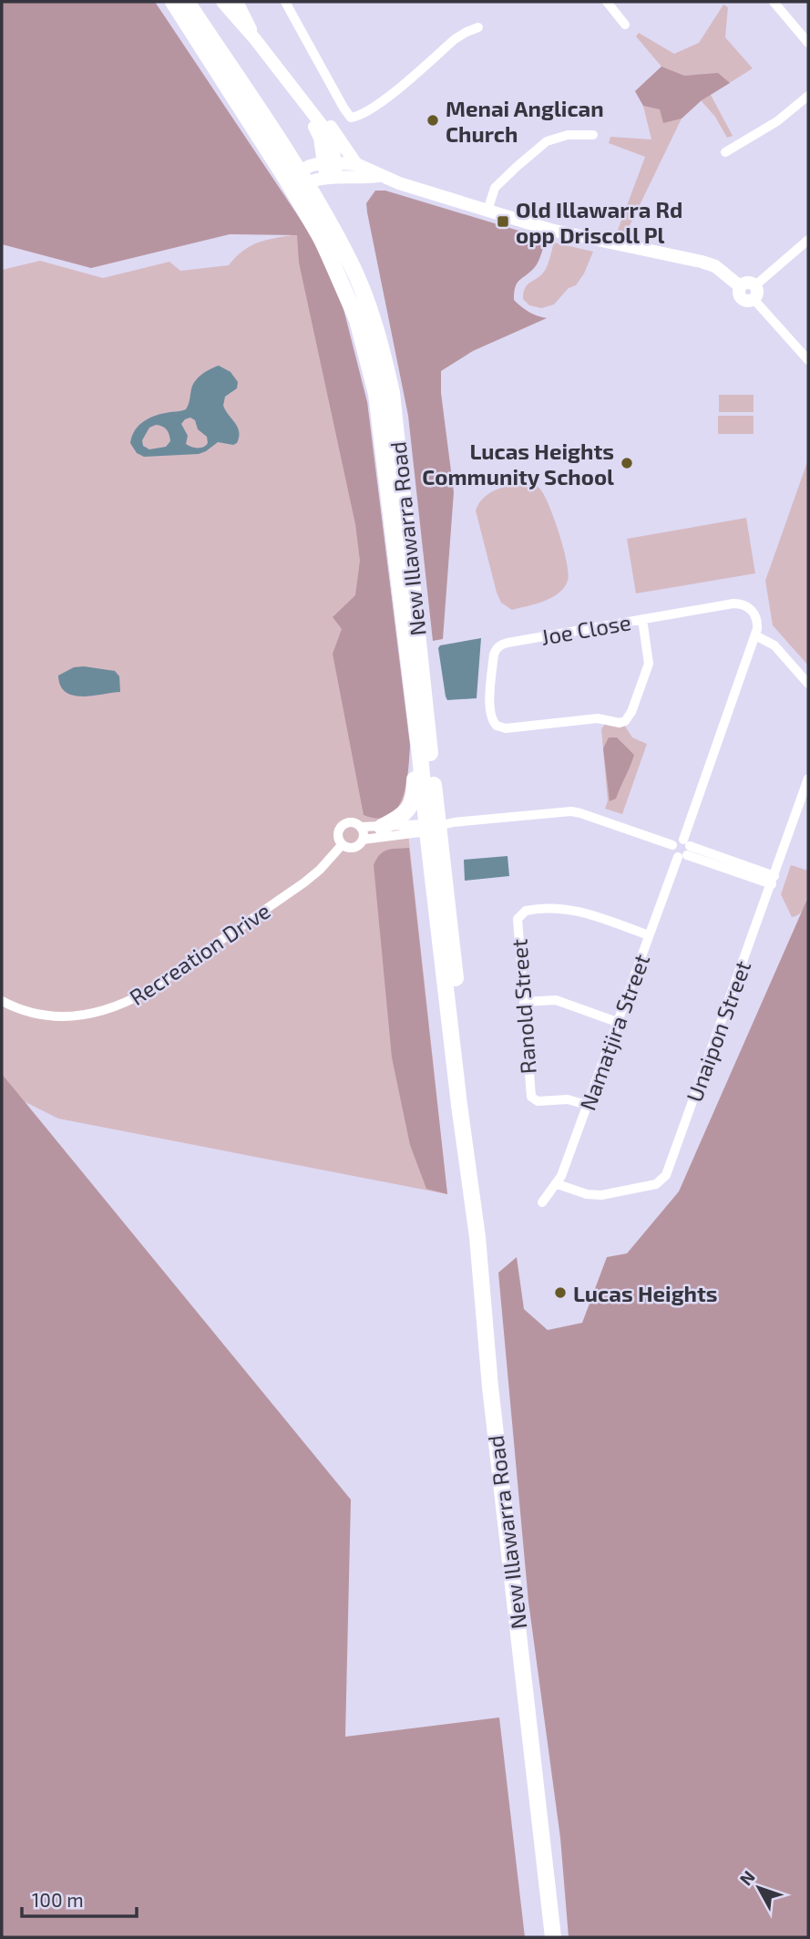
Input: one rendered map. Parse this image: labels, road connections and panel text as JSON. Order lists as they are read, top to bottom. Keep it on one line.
{"streets":{"highway":["New Illawarra Road"],"street":["Joe Close","Recreation Drive","Ranold Street","Unaipon Street","Namatjira Street"]},"crossings":[["Joe Close","Namatjira Street"],["Ranold Street","Namatjira Street"],["Unaipon Street","Namatjira Street"]],"places":{"other":["Menai Anglican Church","Lucas Heights Community School","Lucas Heights"],"transit":["Old Illawarra Rd opp Driscoll Pl"]},"scale_bar":"100 m","north":"top left"}
